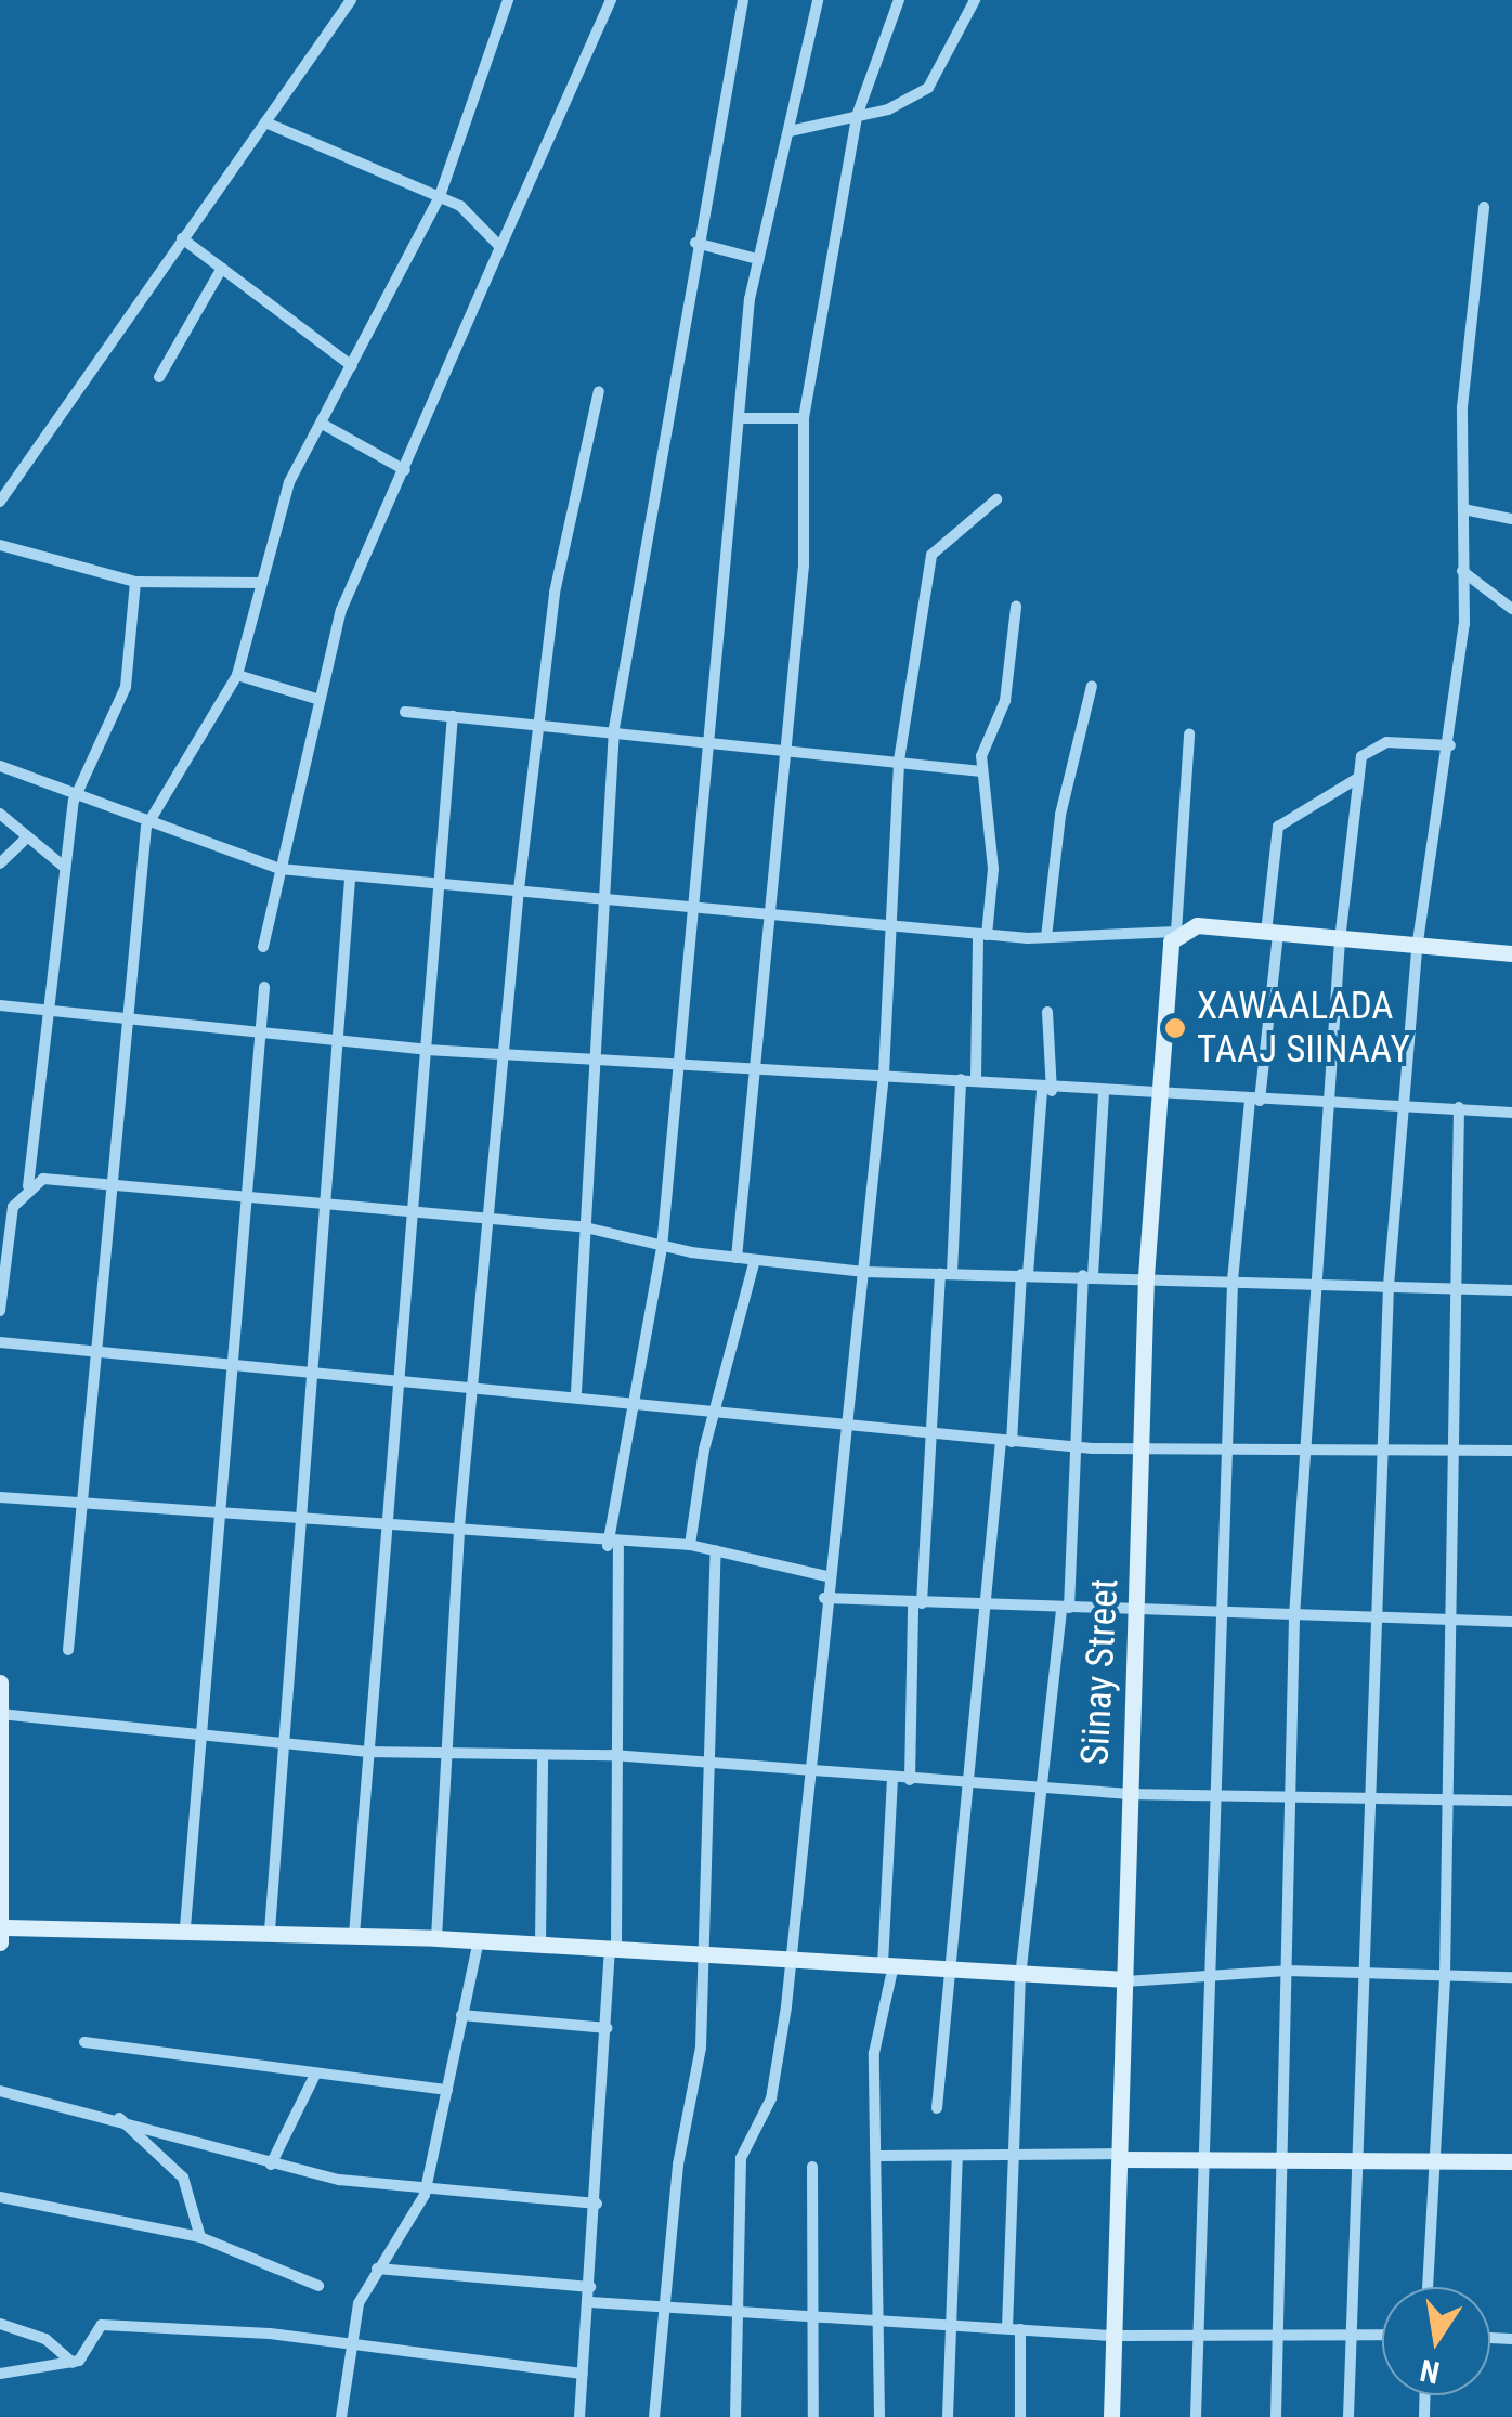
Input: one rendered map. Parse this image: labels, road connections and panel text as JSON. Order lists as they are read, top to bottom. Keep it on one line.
{"streets":{"street":["Siinay Street"]},"places":["XAWAALADA TAAJ SIINAAY"],"north":"bottom"}
